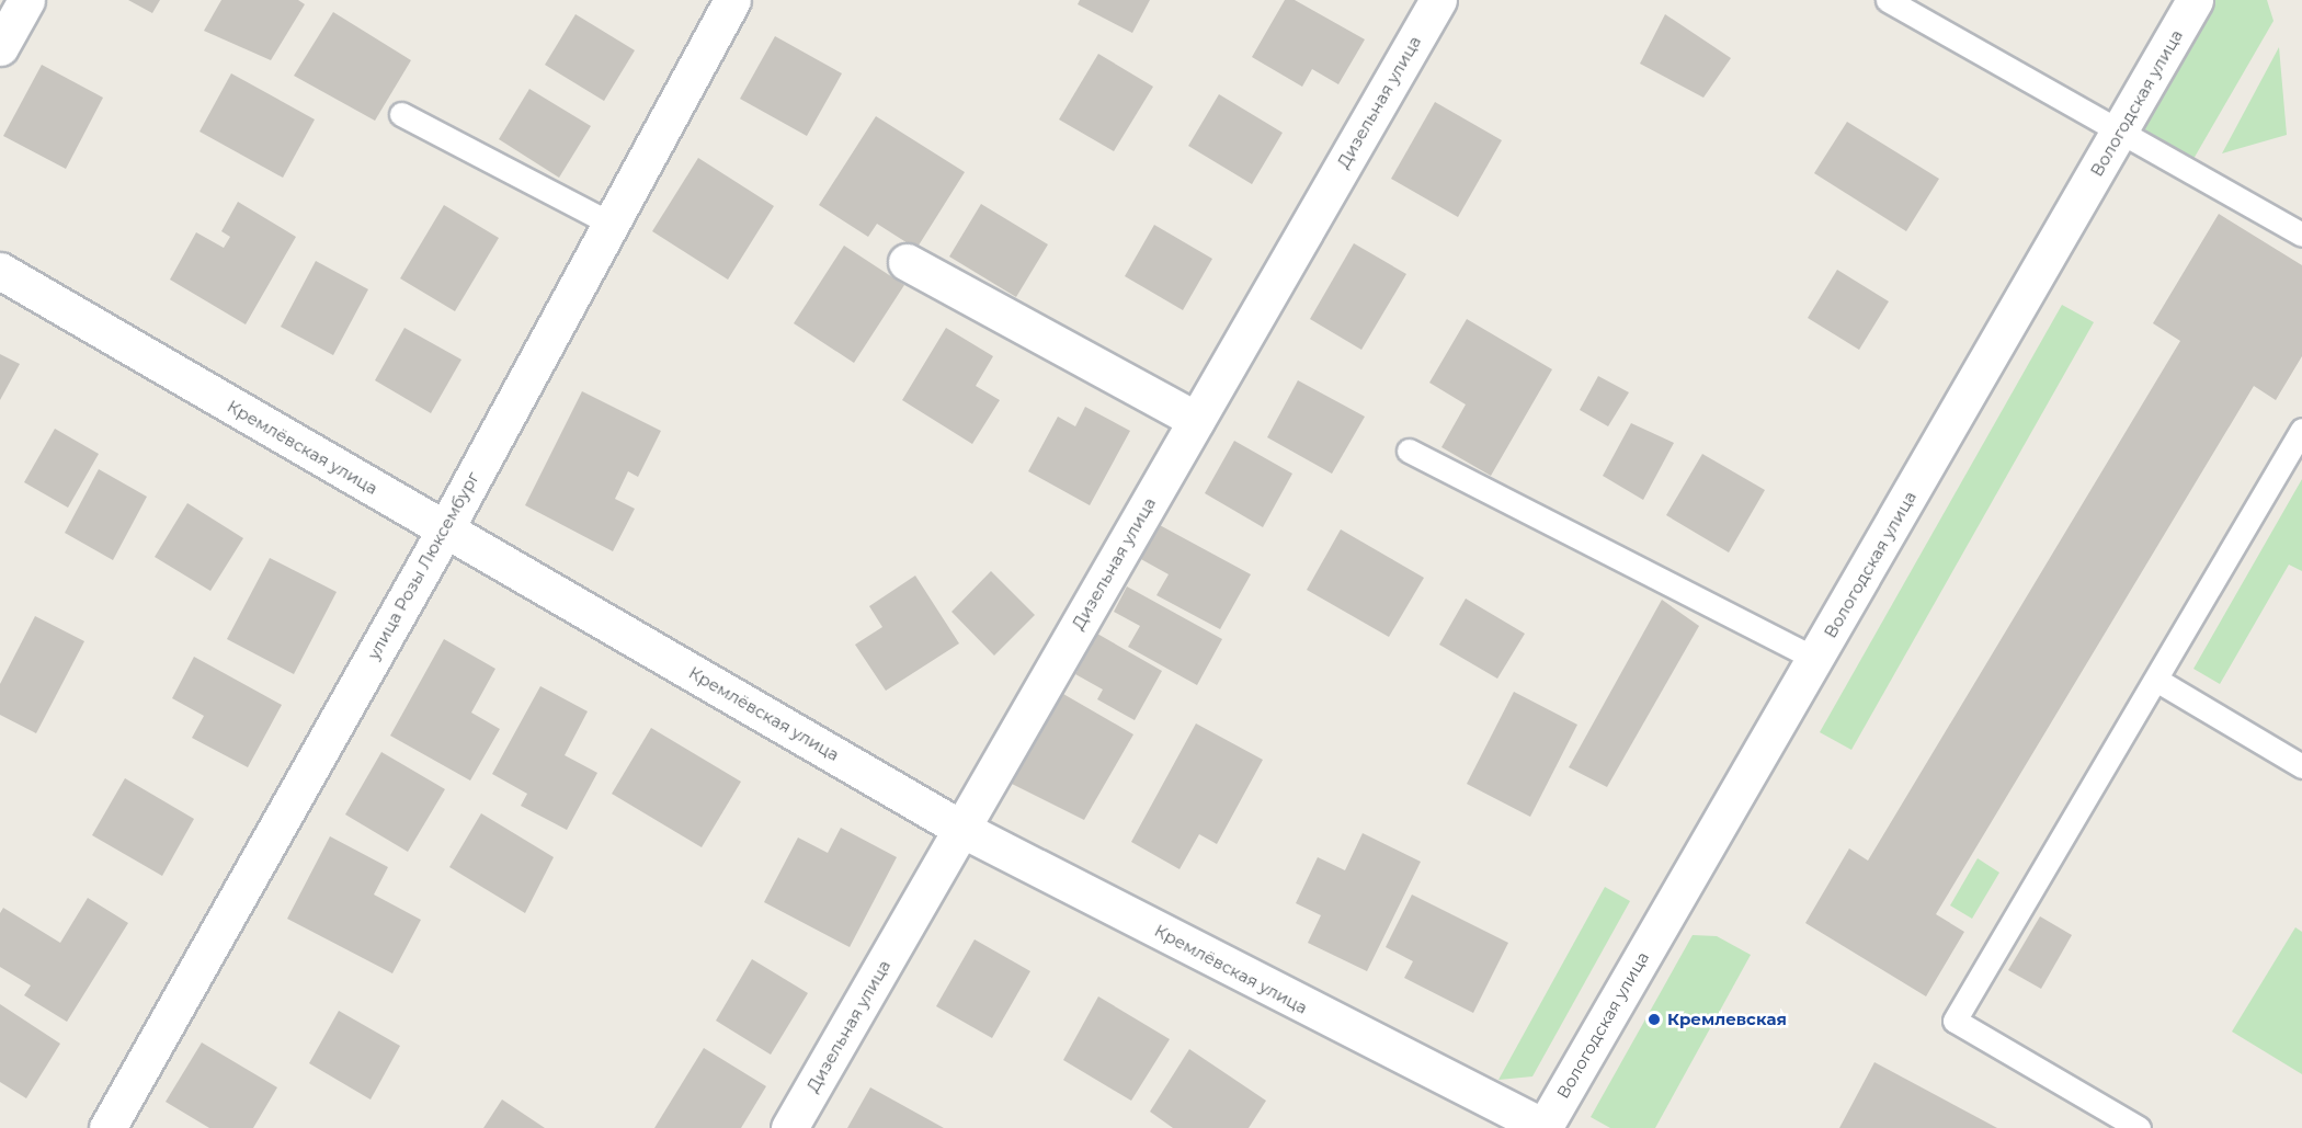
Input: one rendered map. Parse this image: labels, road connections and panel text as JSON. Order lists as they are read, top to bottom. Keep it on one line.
{"streets":{"street":["Дизельная улица","Вологодская улица","Кремлёвская улица","улица Розы Люксембург"]},"crossings":[["Дизельная улица","Кремлёвская улица"],["Вологодская улица","Кремлёвская улица"],["Кремлёвская улица","улица Розы Люксембург"]],"places":["Кремлевская"]}
